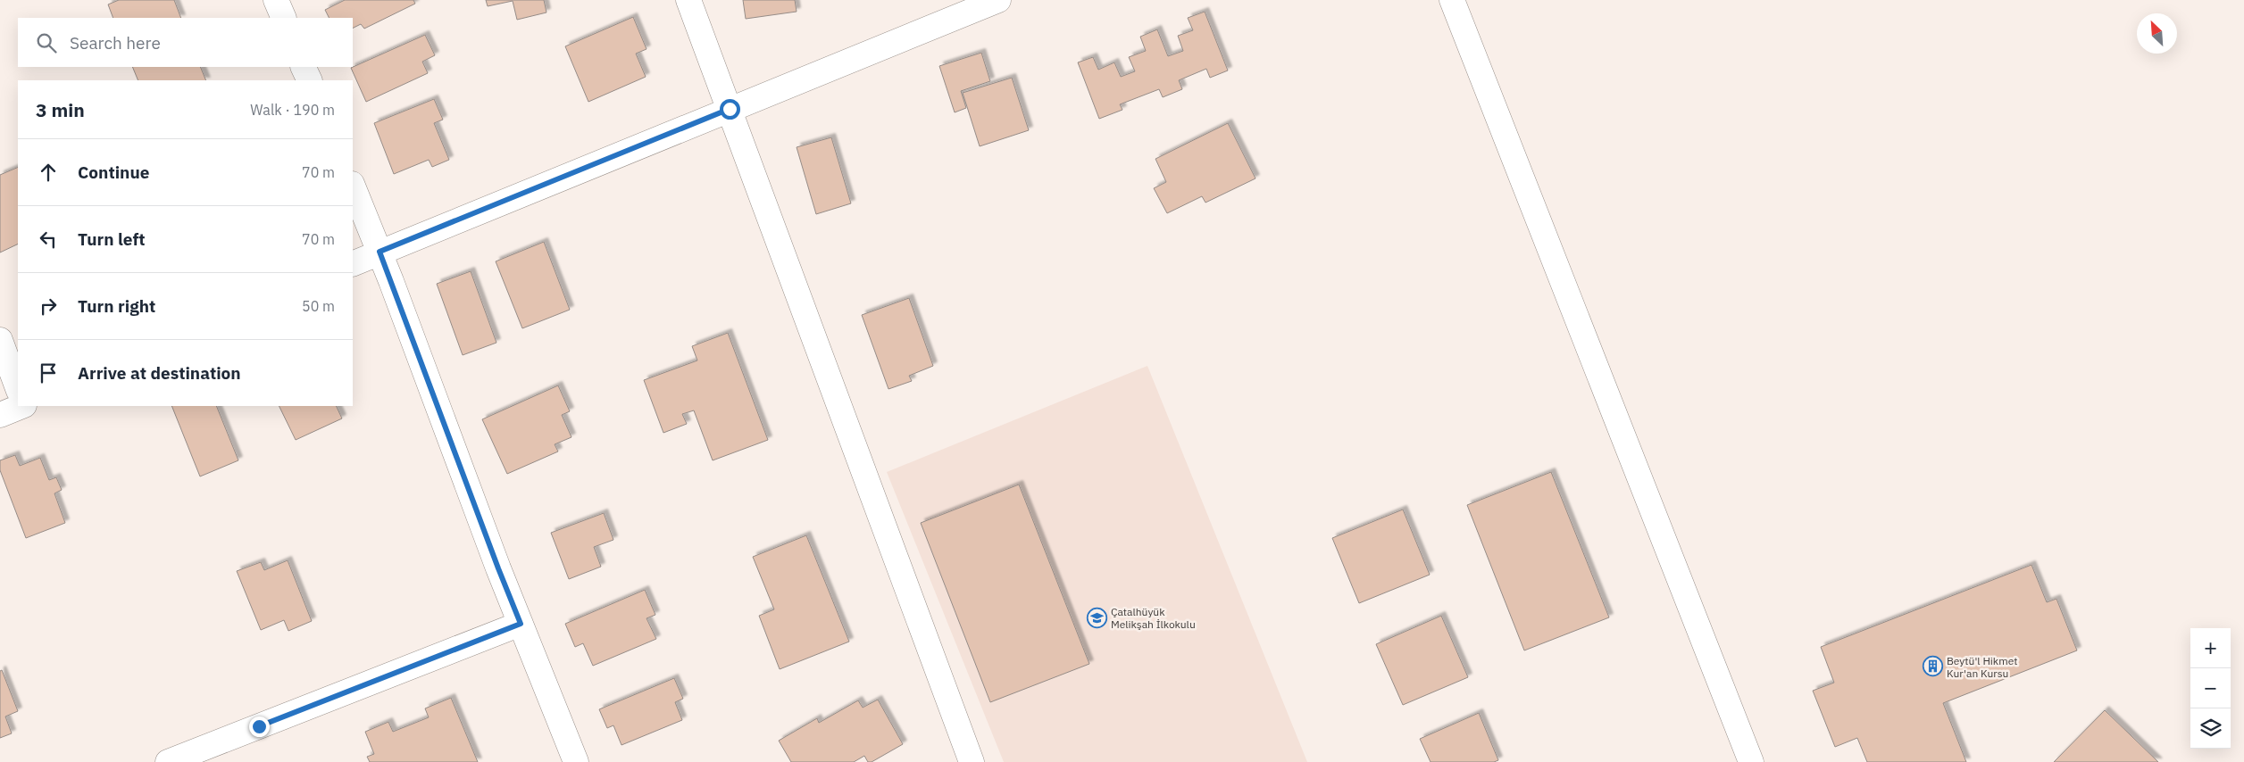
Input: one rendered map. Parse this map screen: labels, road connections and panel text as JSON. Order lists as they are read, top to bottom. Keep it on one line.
{"places":{"school or university":["Çatalhüyük Melikşah İlkokulu"],"building":["Beytü'l Hikmet Kur'an Kursu"]},"north":"top left","page":{"search":"Search here","heading":["3 min","Walk · 190 m"],"list":[["Continue","70 m"],["Turn left","70 m"],["Turn right","50 m"],"Arrive at destination"],"map_buttons":["+","−"]}}
